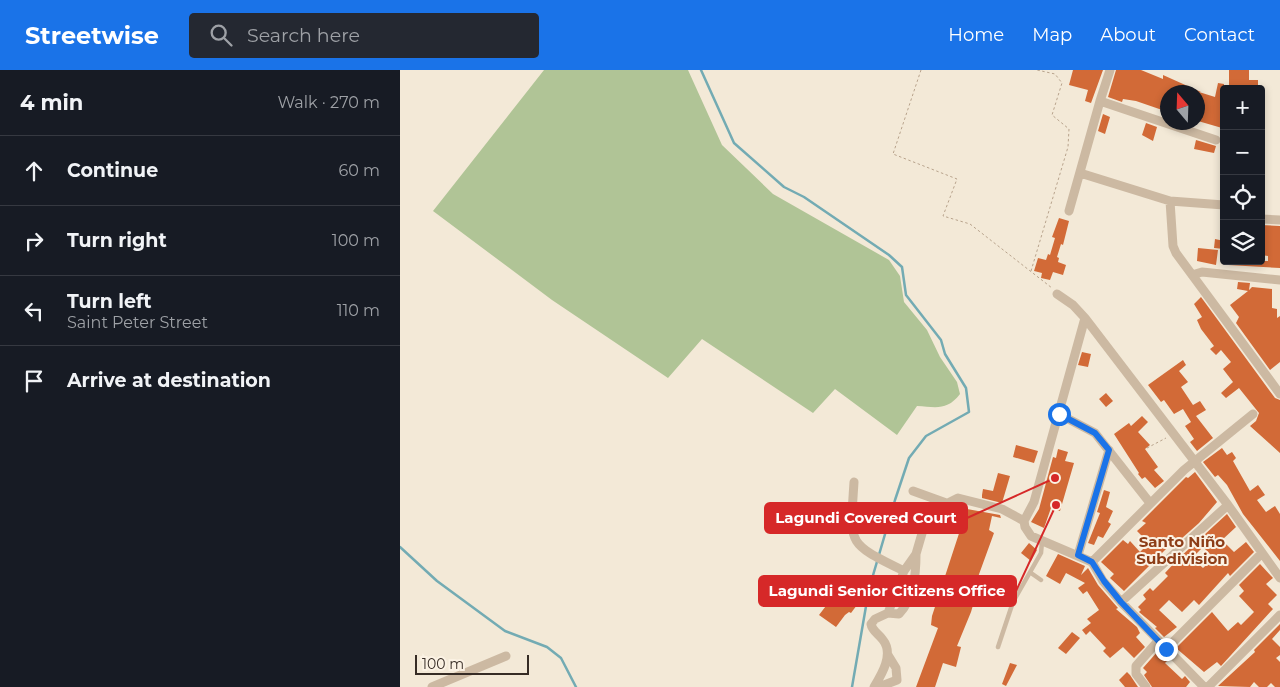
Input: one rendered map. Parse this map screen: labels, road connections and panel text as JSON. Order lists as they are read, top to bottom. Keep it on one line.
{"districts":["Santo Niño Subdivision"],"places":["Lagundi Covered Court","Lagundi Senior Citizens Office"],"scale_bar":"100 m","north":"top","page":{"header":"Streetwise","search":"Search here","nav":["Home","Map","About","Contact"],"heading":["4 min","Walk · 270 m"],"map_buttons":["+","−"],"list":[["Continue","60 m"],["Turn right","100 m"],["Turn left","Saint Peter Street","110 m"],"Arrive at destination"],"scale":"100 m"}}
